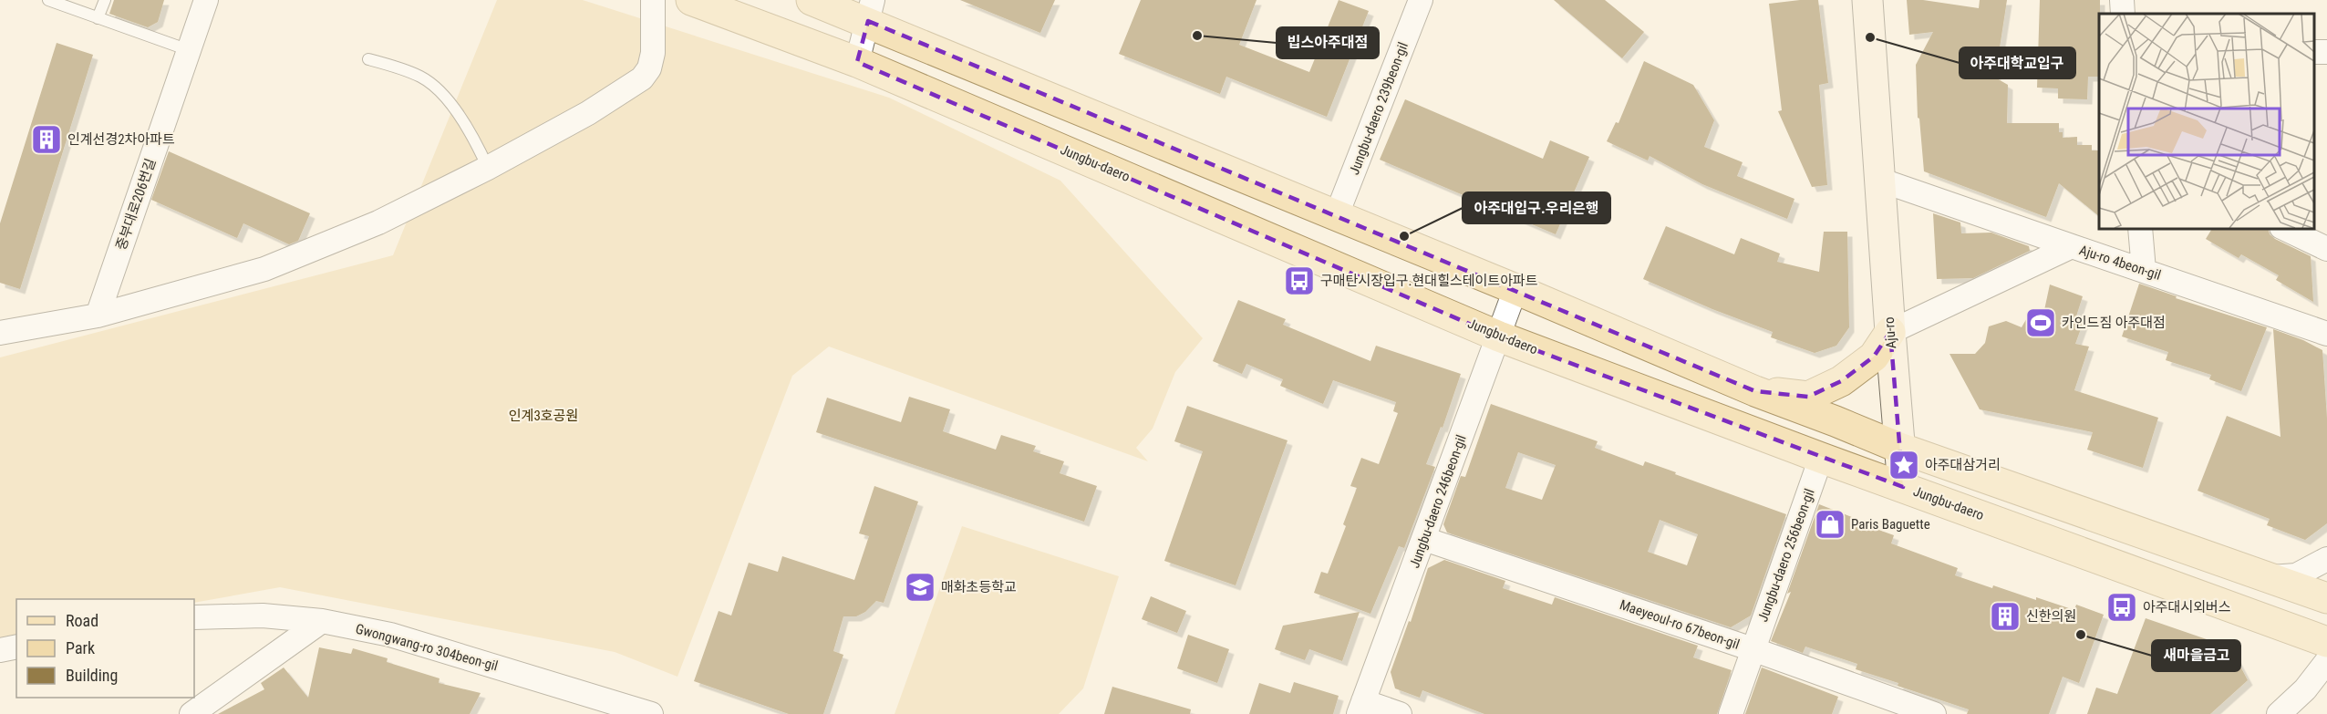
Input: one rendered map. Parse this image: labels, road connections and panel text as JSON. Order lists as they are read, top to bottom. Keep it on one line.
{"streets":{"main road":["Jungbu-daero"],"street":["Jungbu-daero 239beon-gil","중부대로206번길","Aju-ro 4beon-gil","Aju-ro","Jungbu-daero 246beon-gil","Jungbu-daero 256beon-gil","Maeyeoul-ro 67beon-gil","Gwongwang-ro 304beon-gil"]},"crossings":[["Jungbu-daero","Aju-ro"],["Jungbu-daero","Jungbu-daero 246beon-gil"],["Jungbu-daero","Jungbu-daero 256beon-gil"],["Aju-ro 4beon-gil","Aju-ro"],["Jungbu-daero 246beon-gil","Maeyeoul-ro 67beon-gil"],["Jungbu-daero 256beon-gil","Maeyeoul-ro 67beon-gil"]],"parks":["인계3호공원"],"places":{"other":["빕스아주대점","아주대학교입구","아주대입구.우리은행","새마을금고"],"building":["인계선경2차아파트","신한의원"],"bus stop":["구매탄시장입구.현대힐스테이트아파트","아주대시외버스"],"sports":["카인드짐 아주대점"],"place":["아주대삼거리"],"shop":["Paris Baguette"],"school or university":["매화초등학교"]},"legend":["Road","Park","Building"]}
